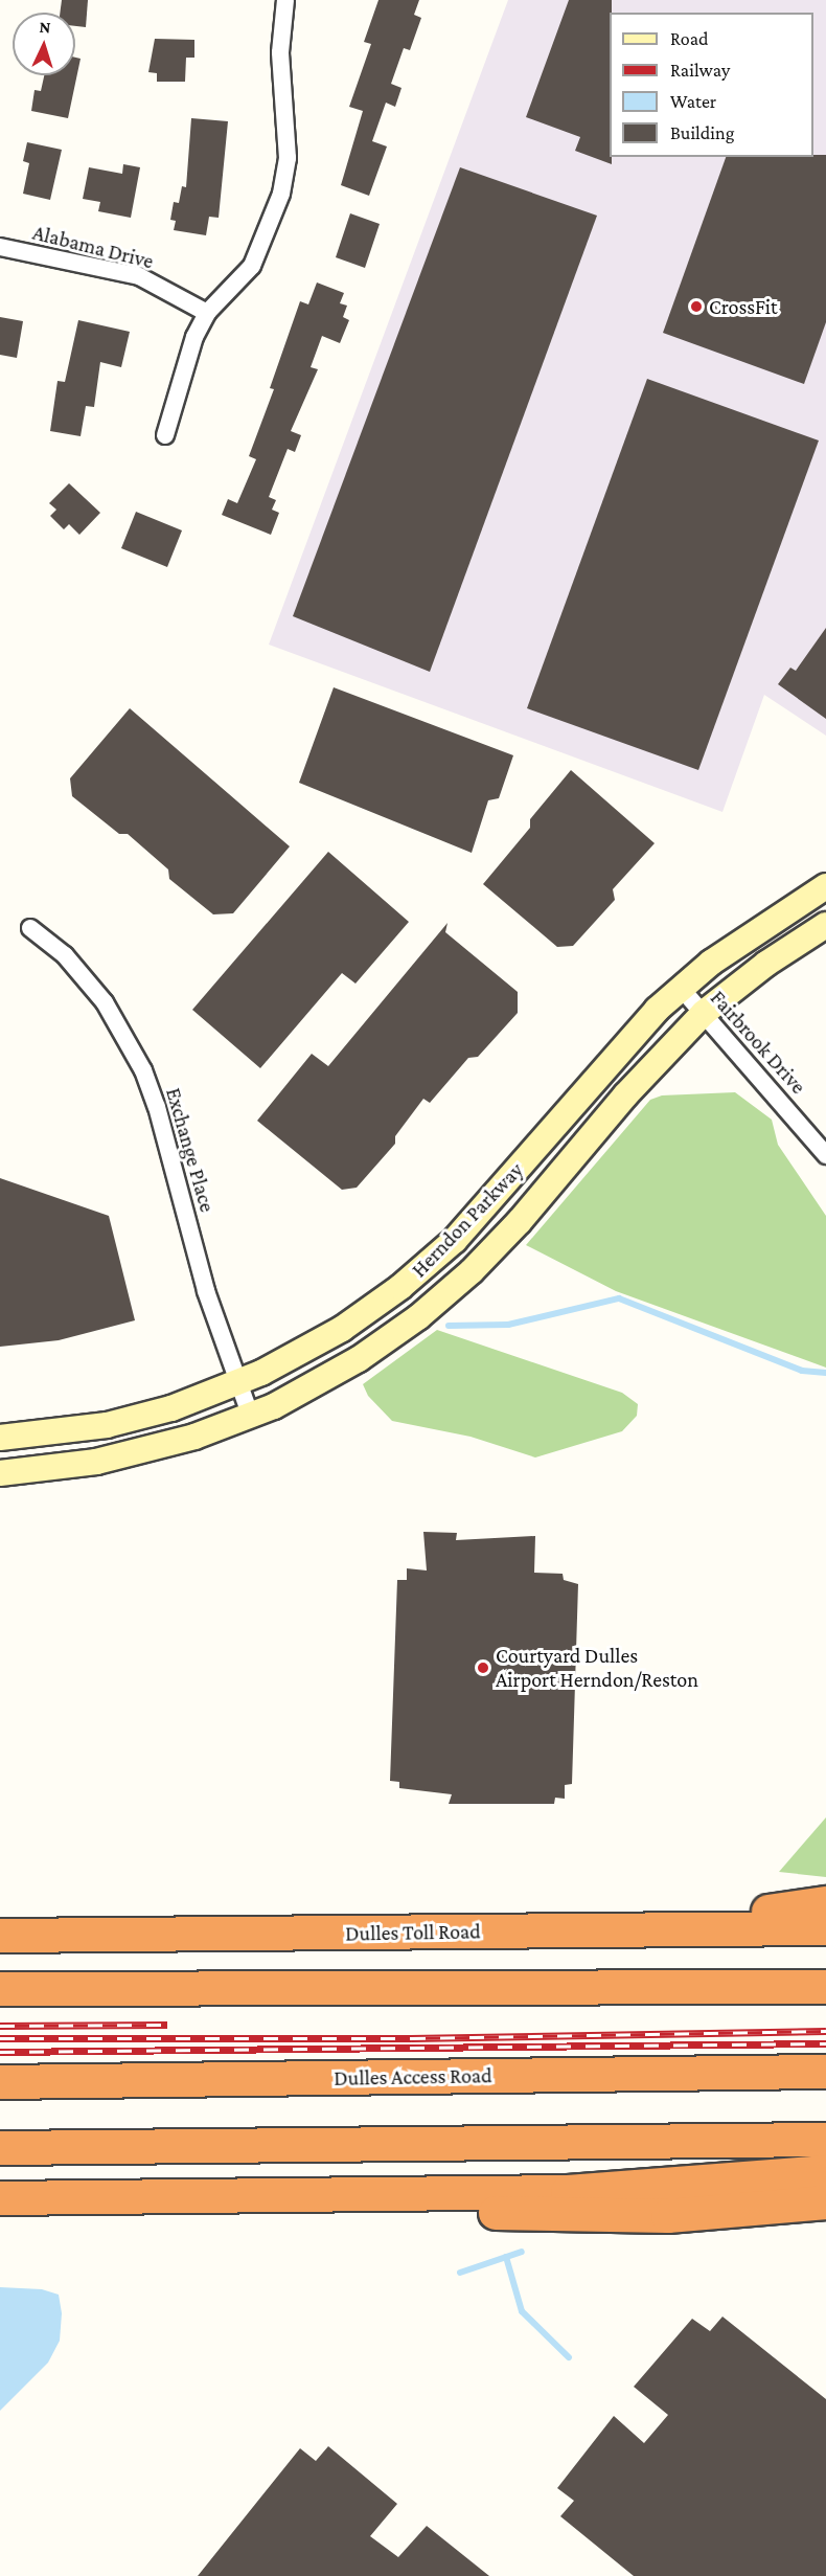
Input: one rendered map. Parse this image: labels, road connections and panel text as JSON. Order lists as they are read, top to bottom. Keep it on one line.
{"streets":{"highway":["Dulles Toll Road","Dulles Access Road"],"main road":["Herndon Parkway"],"street":["Alabama Drive","Fairbrook Drive","Exchange Place"]},"crossings":[["Fairbrook Drive","Herndon Parkway"],["Exchange Place","Herndon Parkway"]],"places":["CrossFit","Courtyard Dulles Airport Herndon/Reston"],"legend":["Road","Railway","Water","Building"],"north":"top"}
